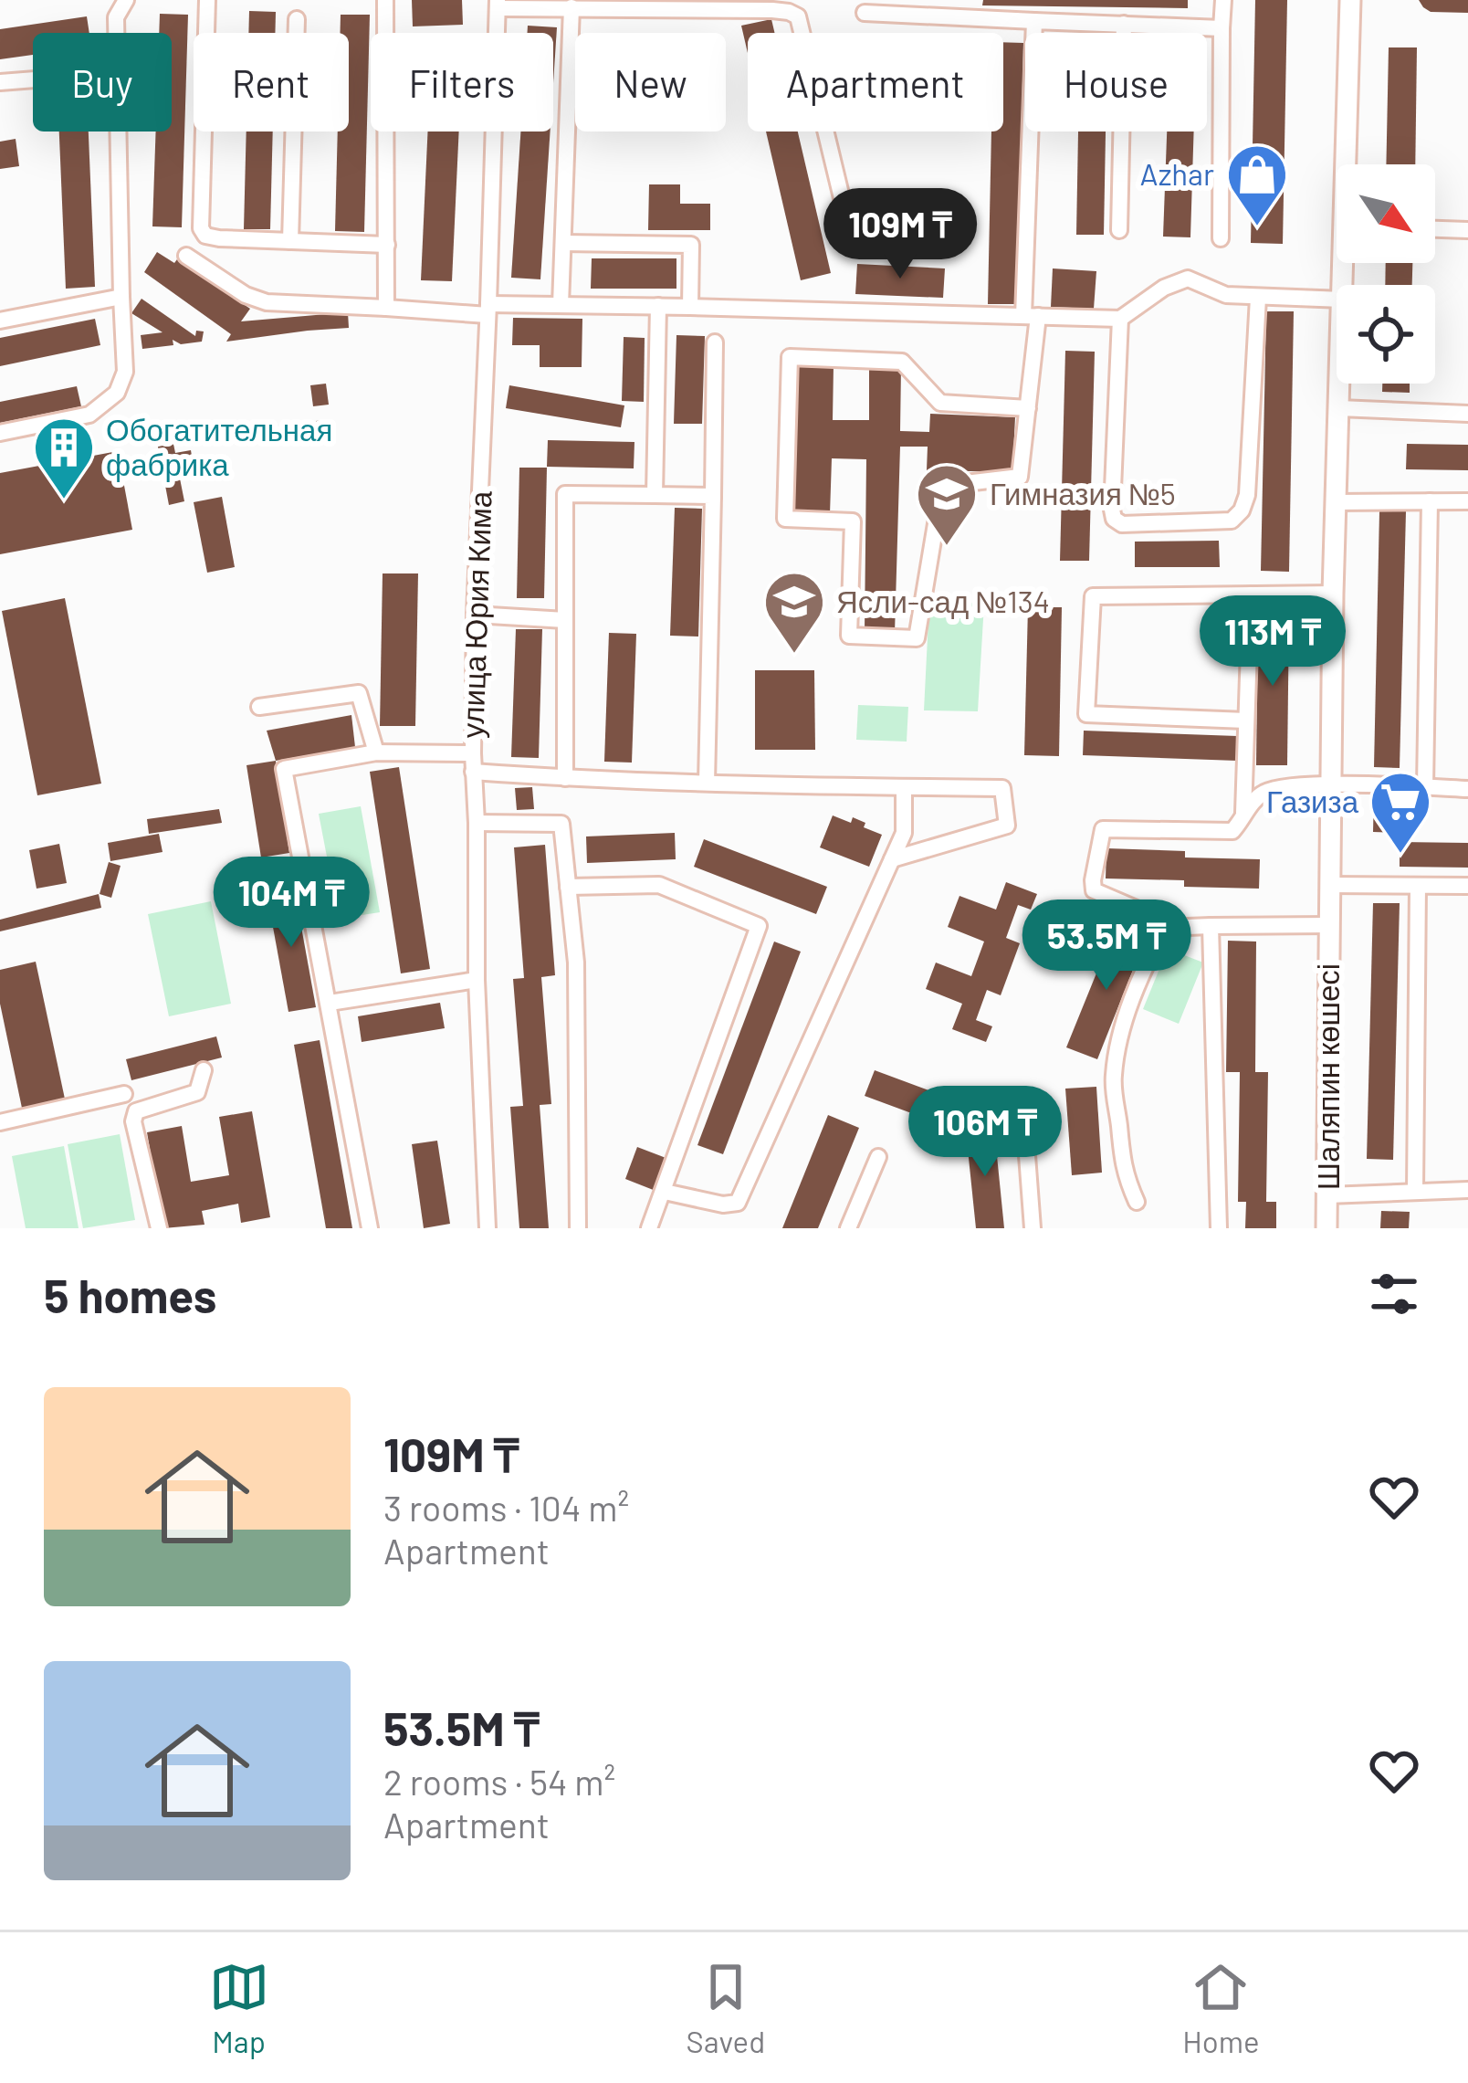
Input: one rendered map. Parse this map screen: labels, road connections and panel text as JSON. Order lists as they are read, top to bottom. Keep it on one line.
{"streets":{"main road":["Шаляпин көшесі"],"street":["улица Юрия Кима"]},"places":{"shop":["Azhar"],"building":["Обогатительная фабрика"],"school or university":["Гимназия №5","Ясли-сад №134"],"supermarket":["Газиза"]},"north":"bottom right","page":{"chip":["Buy","Rent","Filters","New","Apartment","House"],"price":["109M ₸","113M ₸","104M ₸","53.5M ₸","106M ₸"],"heading":"5 homes","list":[{"name":"109M ₸","note":"3 rooms · 104 m² · Apartment"},{"name":"53.5M ₸","note":"2 rooms · 54 m² · Apartment"}],"tabs":["Map","Saved","Home"]}}
